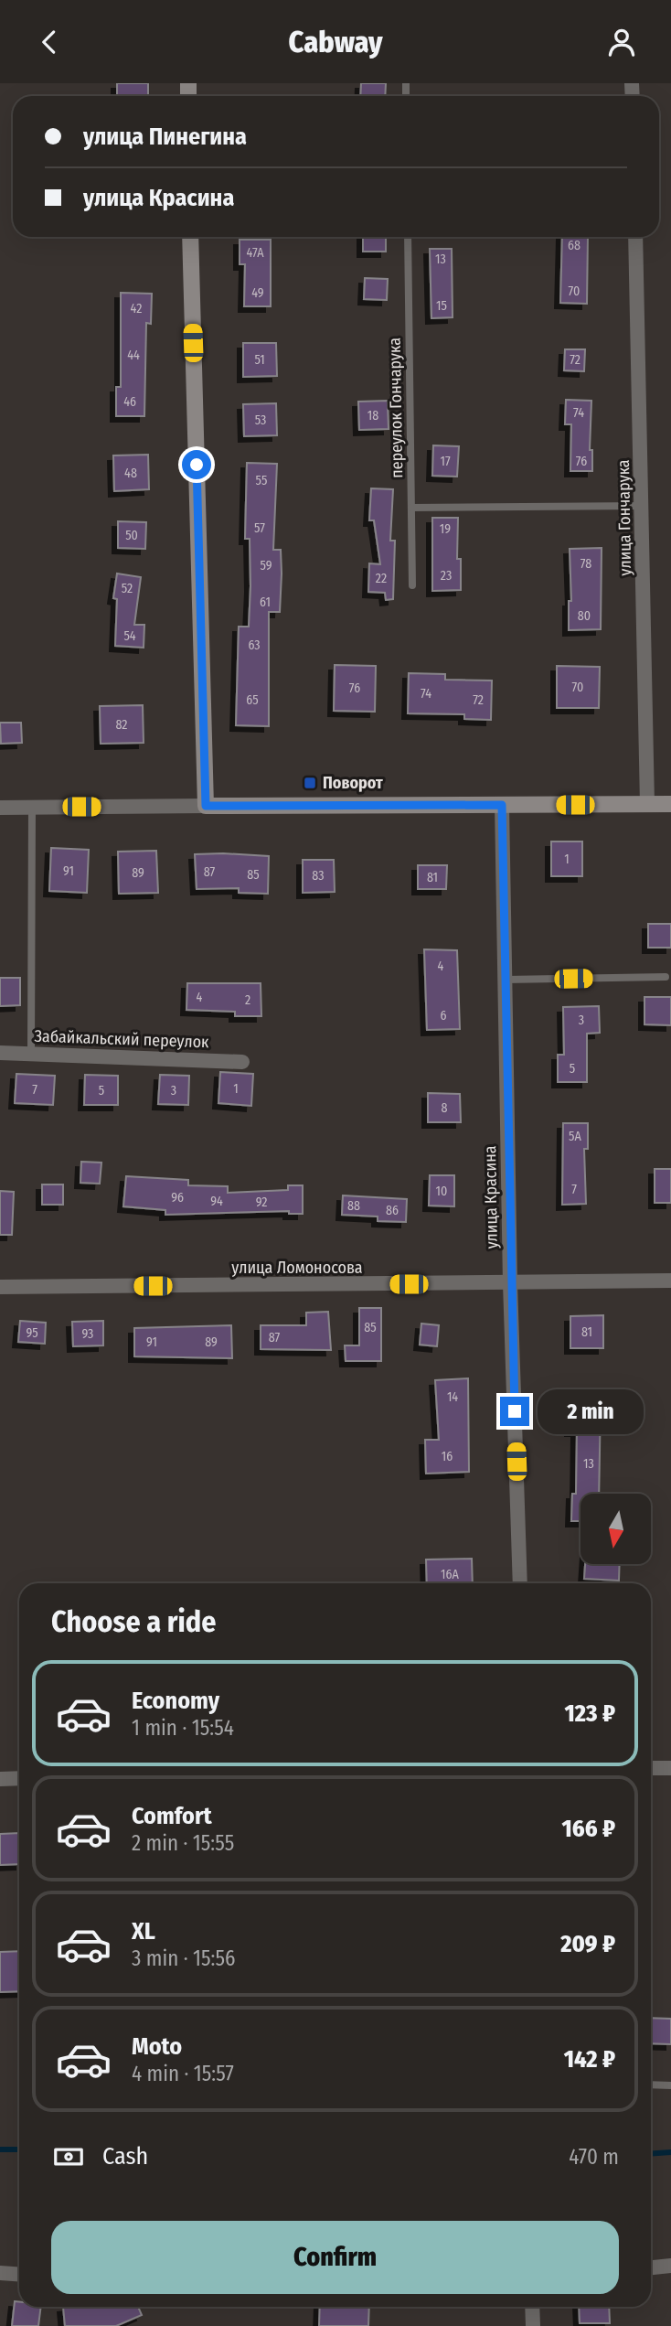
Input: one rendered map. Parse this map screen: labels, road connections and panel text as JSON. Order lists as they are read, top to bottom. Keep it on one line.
{"streets":{"street":["улица Гончарука","Забайкальский переулок","улица Красина","улица Ломоносова"],"lane":["переулок Гончарука"]},"crossings":[["улица Красина","улица Ломоносова"]],"places":{"transit":["Поворот"]},"house_numbers":["68","47А","13","70","49","15","42","44","51","72","46","74","18","53","17","76","48","55","57","19","50","78","59","23","22","52","61","80","54","63","70","76","74","65","72","82","1","91","87","89","85","83","81","4","4","2","6","3","5","1","7","5","3","8","5А","7","10","96","94","92","88","86","85","81","95","93","87","91","89","14","16","13","16А"],"north":"bottom","page":{"header":"Cabway","banner":["улица Пинегина","улица Красина"],"bubble":"2 min","heading":"Choose a ride","list":[{"name":"Economy","note":"1 min · 15:54","value":"123 ₽"},{"name":"Comfort","note":"2 min · 15:55","value":"166 ₽"},{"name":"XL","note":"3 min · 15:56","value":"209 ₽"},{"name":"Moto","note":"4 min · 15:57","value":"142 ₽"}],"pay":["Cash","470 m"],"buttons":"Confirm"}}
